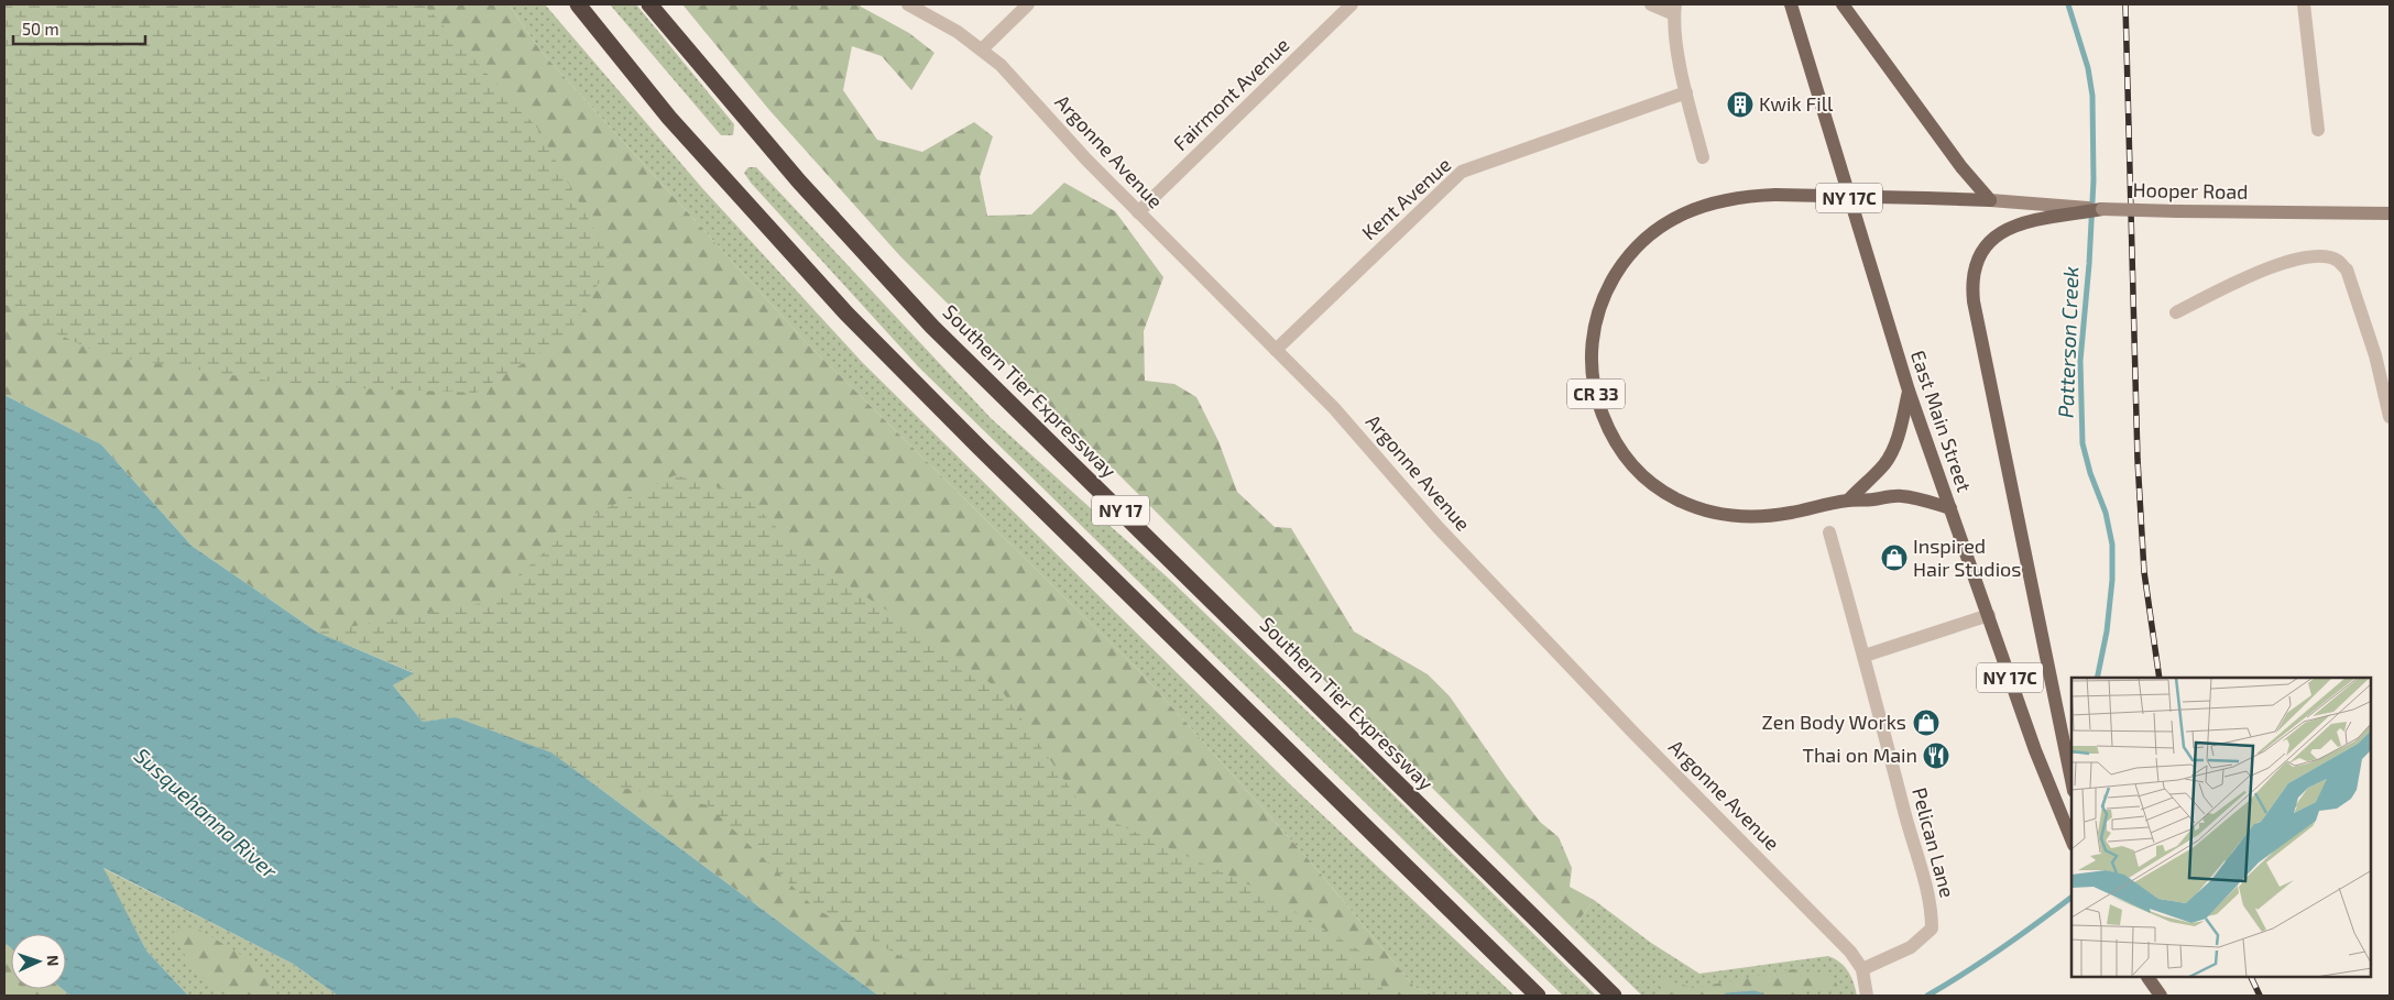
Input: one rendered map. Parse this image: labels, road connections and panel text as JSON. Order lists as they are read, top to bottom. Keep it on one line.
{"streets":{"highway":["Southern Tier Expressway","NY 17"],"main road":["NY 17C","CR 33","East Main Street"],"street":["Fairmont Avenue","Argonne Avenue","Hooper Road","Kent Avenue","Pelican Lane"]},"crossings":[["Fairmont Avenue","Argonne Avenue"],["Argonne Avenue","Kent Avenue"],["Argonne Avenue","Pelican Lane"],["Hooper Road","CR 33"],["CR 33","East Main Street"]],"water":["Patterson Creek","Susquehanna River"],"places":{"building":["Kwik Fill"],"shop":["Inspired Hair Studios","Zen Body Works"],"restaurant":["Thai on Main"]},"scale_bar":"50 m","north":"right"}
